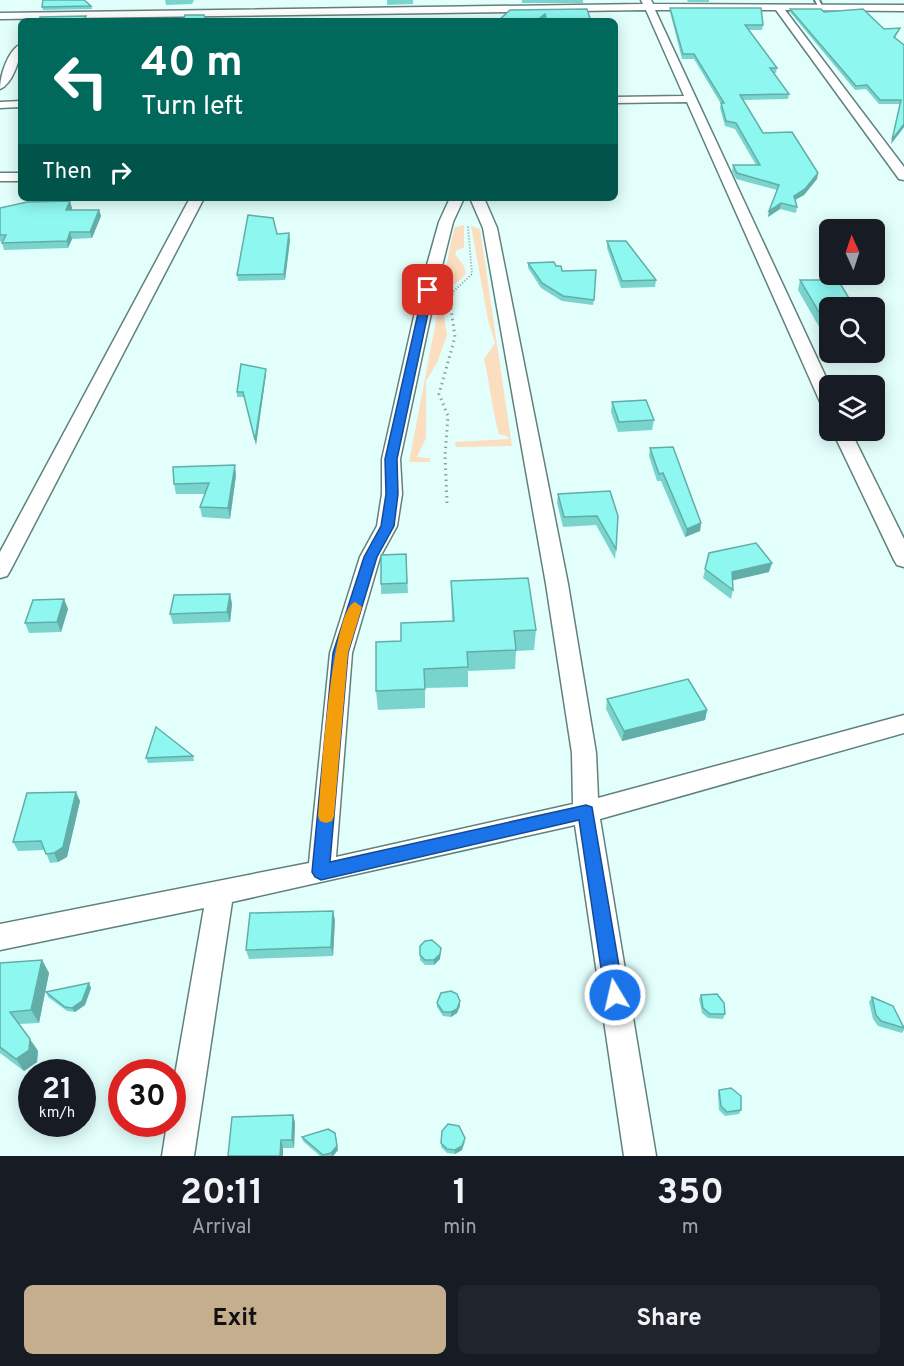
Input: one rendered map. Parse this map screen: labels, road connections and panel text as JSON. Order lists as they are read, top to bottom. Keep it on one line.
{"north":"top","page":{"turn":["40 m","Turn left"],"then":"Then","speed":"21 km/h","limit":"30","eta":["20:11","Arrival","1","min","350","m"],"buttons":["Exit","Share"]}}
